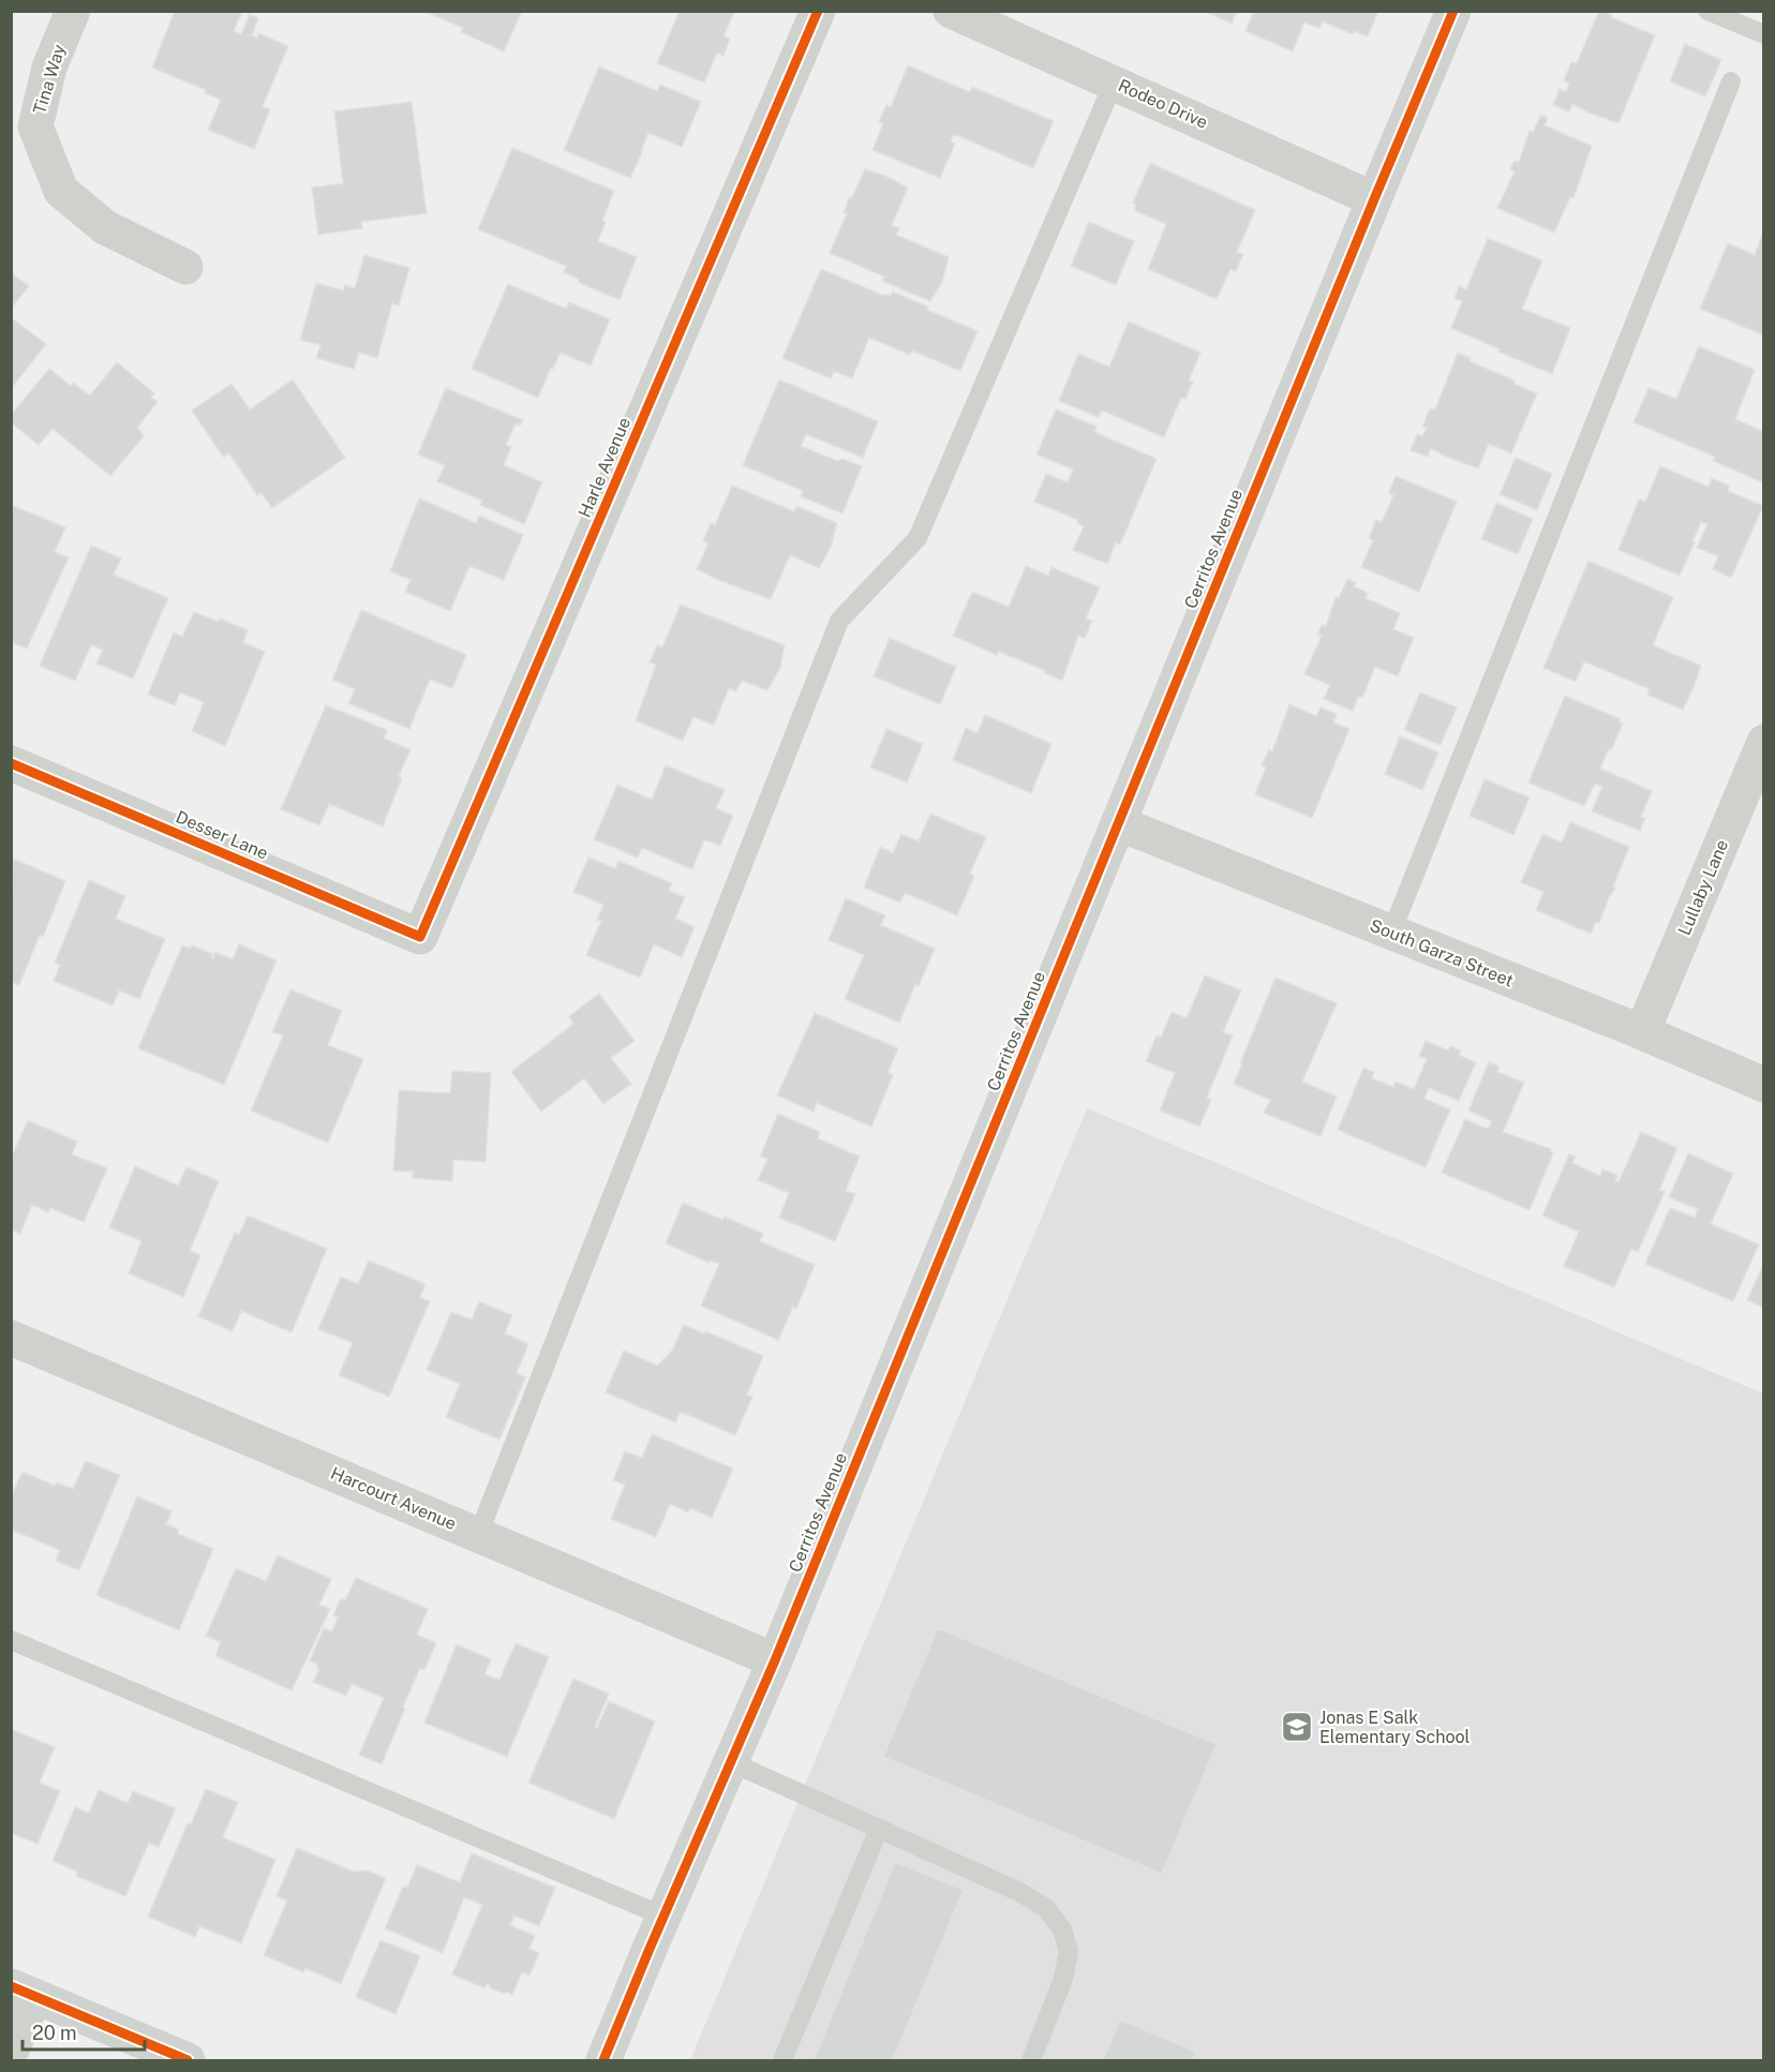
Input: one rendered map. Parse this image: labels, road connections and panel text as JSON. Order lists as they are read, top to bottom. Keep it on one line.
{"streets":{"street":["Tina Way","Rodeo Drive","Harle Avenue","Cerritos Avenue","Desser Lane","Lullaby Lane","South Garza Street","Harcourt Avenue"]},"crossings":[["Rodeo Drive","Cerritos Avenue"],["Harle Avenue","Desser Lane"],["Cerritos Avenue","South Garza Street"],["Cerritos Avenue","Harcourt Avenue"],["Lullaby Lane","South Garza Street"]],"places":{"school or university":["Jonas E Salk Elementary School"]},"scale_bar":"20 m"}
